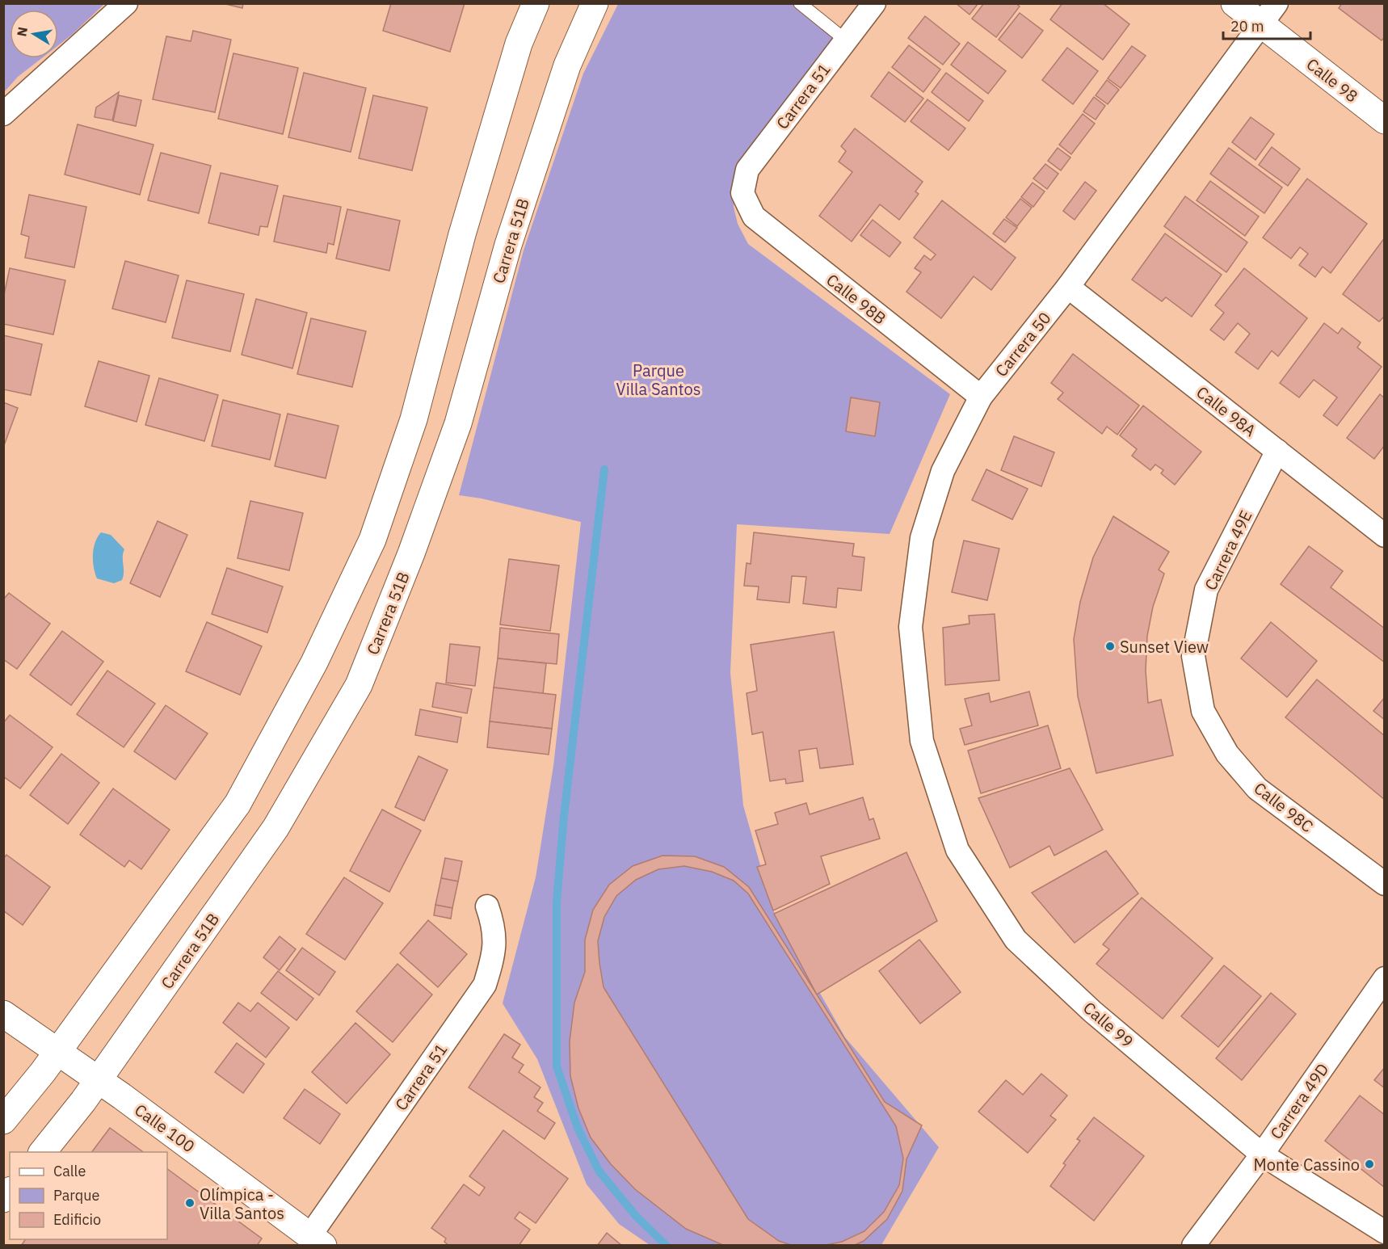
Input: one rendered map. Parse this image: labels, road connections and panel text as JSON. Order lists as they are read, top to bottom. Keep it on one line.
{"streets":{"main road":["Calle 98","Carrera 51B","Calle 100"],"street":["Carrera 51","Calle 98B","Carrera 50","Calle 98A","Carrera 49E","Calle 98C","Calle 99","Carrera 49D"]},"crossings":[["Calle 98","Carrera 50"],["Carrera 51","Calle 98B"],["Carrera 51","Calle 100"],["Carrera 51B","Calle 100"],["Calle 98B","Carrera 50"],["Carrera 50","Calle 98A"],["Carrera 50","Calle 99"],["Calle 98A","Carrera 49E"],["Carrera 49E","Calle 98C"],["Calle 99","Carrera 49D"]],"parks":["Parque Villa Santos"],"places":["Sunset View","Monte Cassino","Olímpica - Villa Santos"],"legend":["Calle","Parque","Edificio"],"scale_bar":"20 m","north":"left"}
